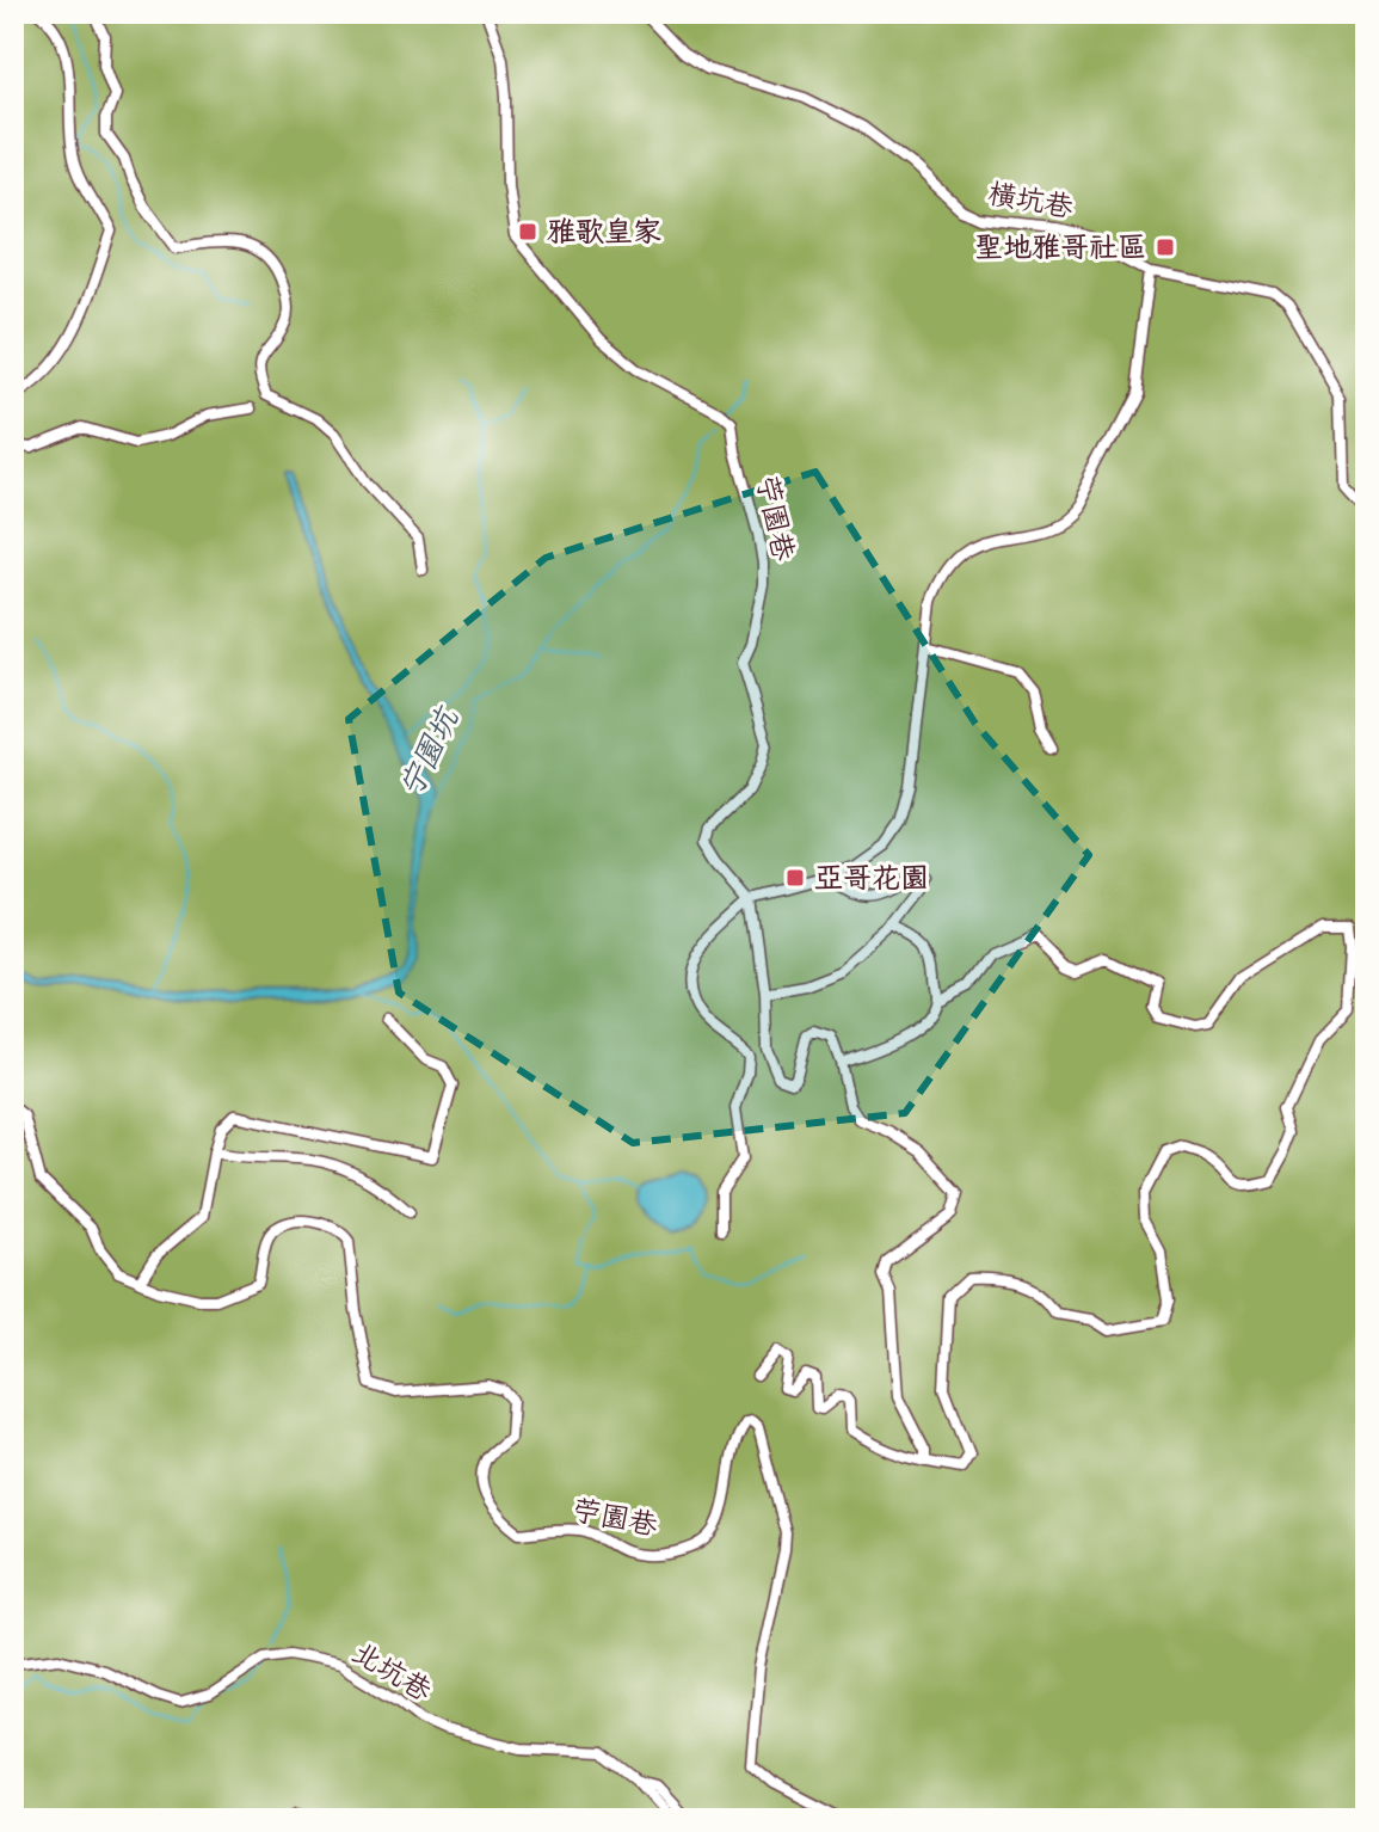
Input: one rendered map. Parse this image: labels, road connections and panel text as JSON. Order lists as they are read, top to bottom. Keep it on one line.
{"streets":{"street":["橫坑巷","苧園巷","北坑巷"]},"water":["宁園坑"],"places":{"transit":["雅歌皇家","聖地雅哥社區","亞哥花園"]}}
